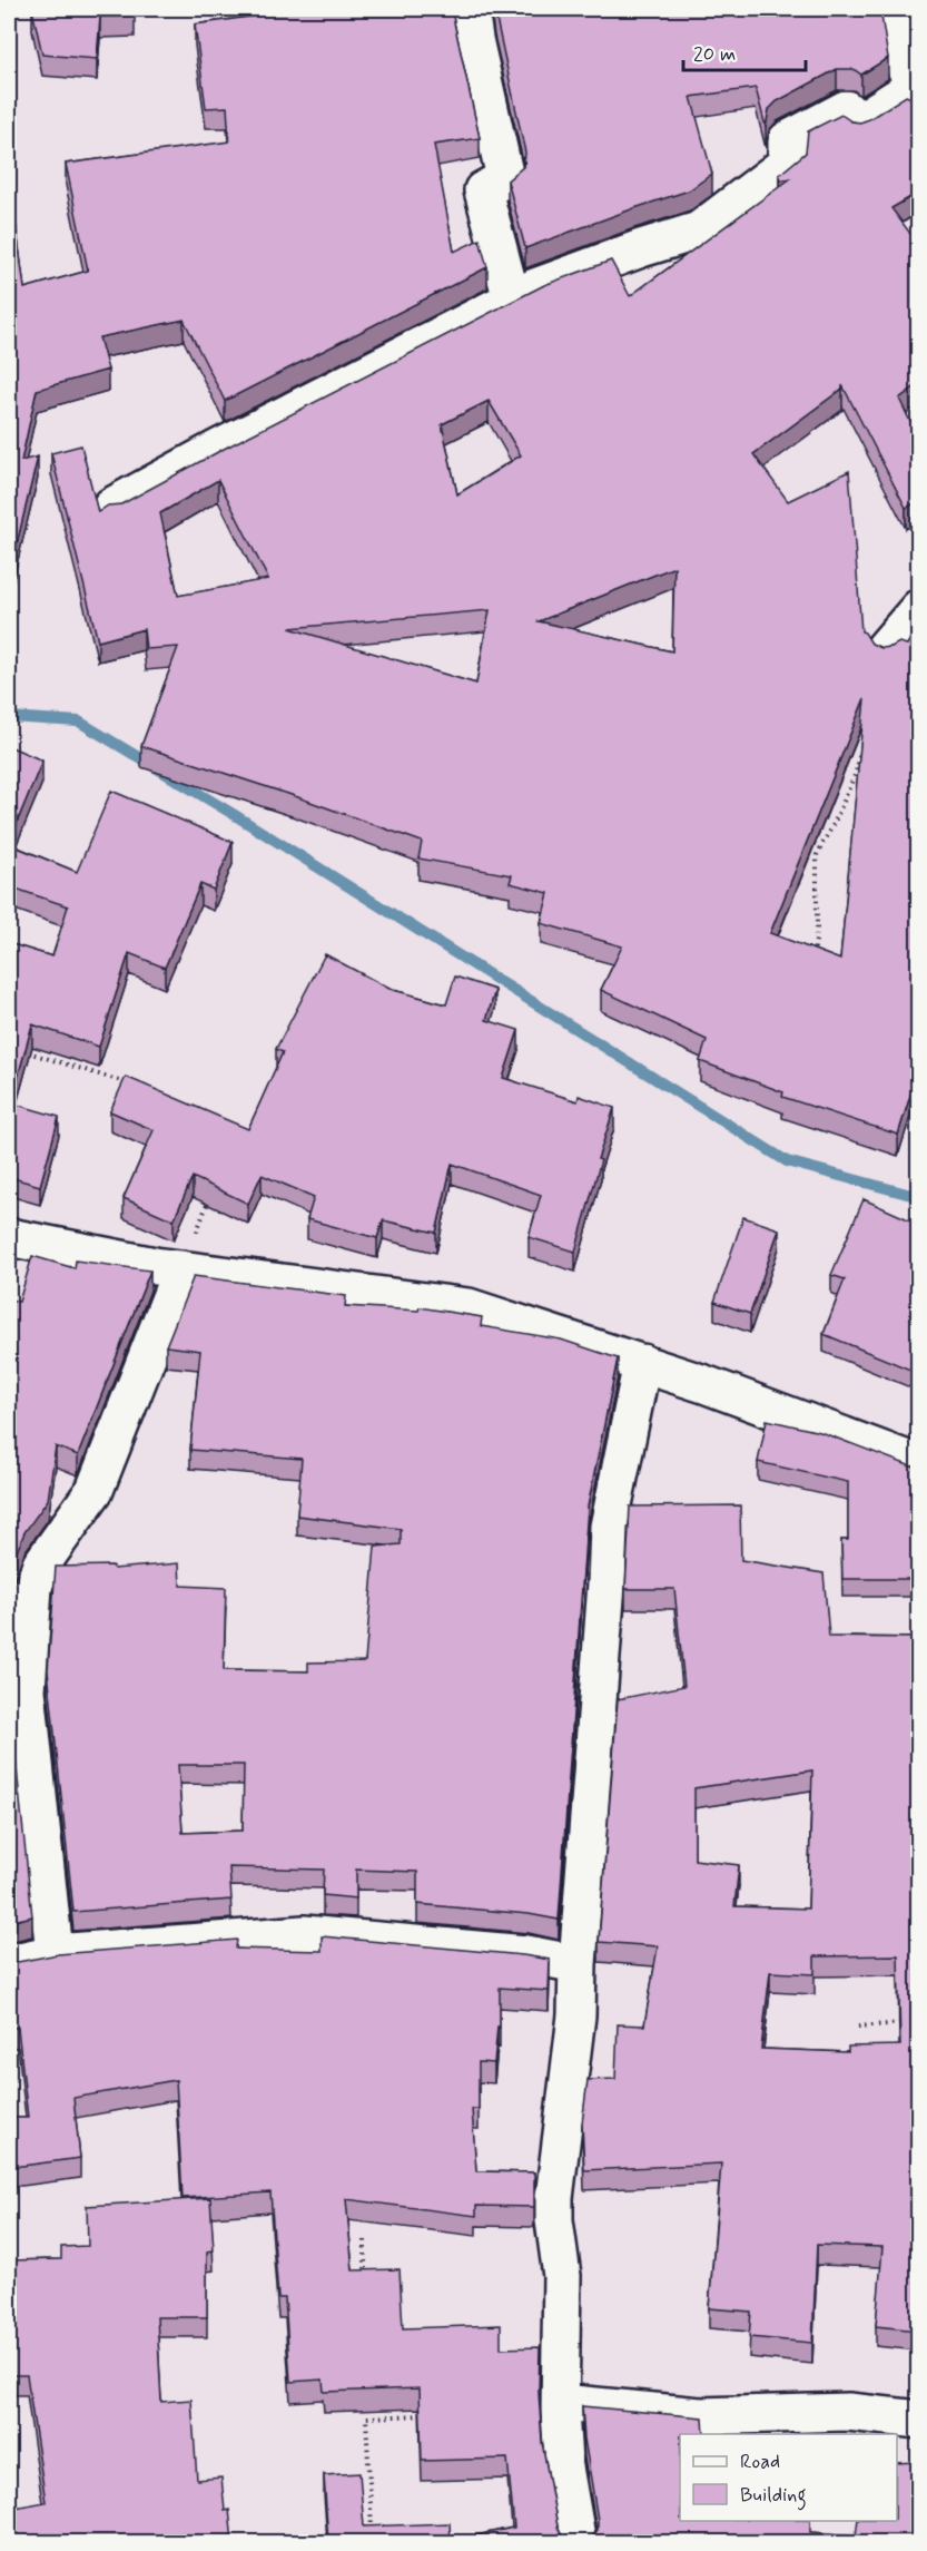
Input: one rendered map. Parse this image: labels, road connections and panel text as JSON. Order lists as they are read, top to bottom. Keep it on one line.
{"legend":["Road","Building"],"scale_bar":"20 m"}
